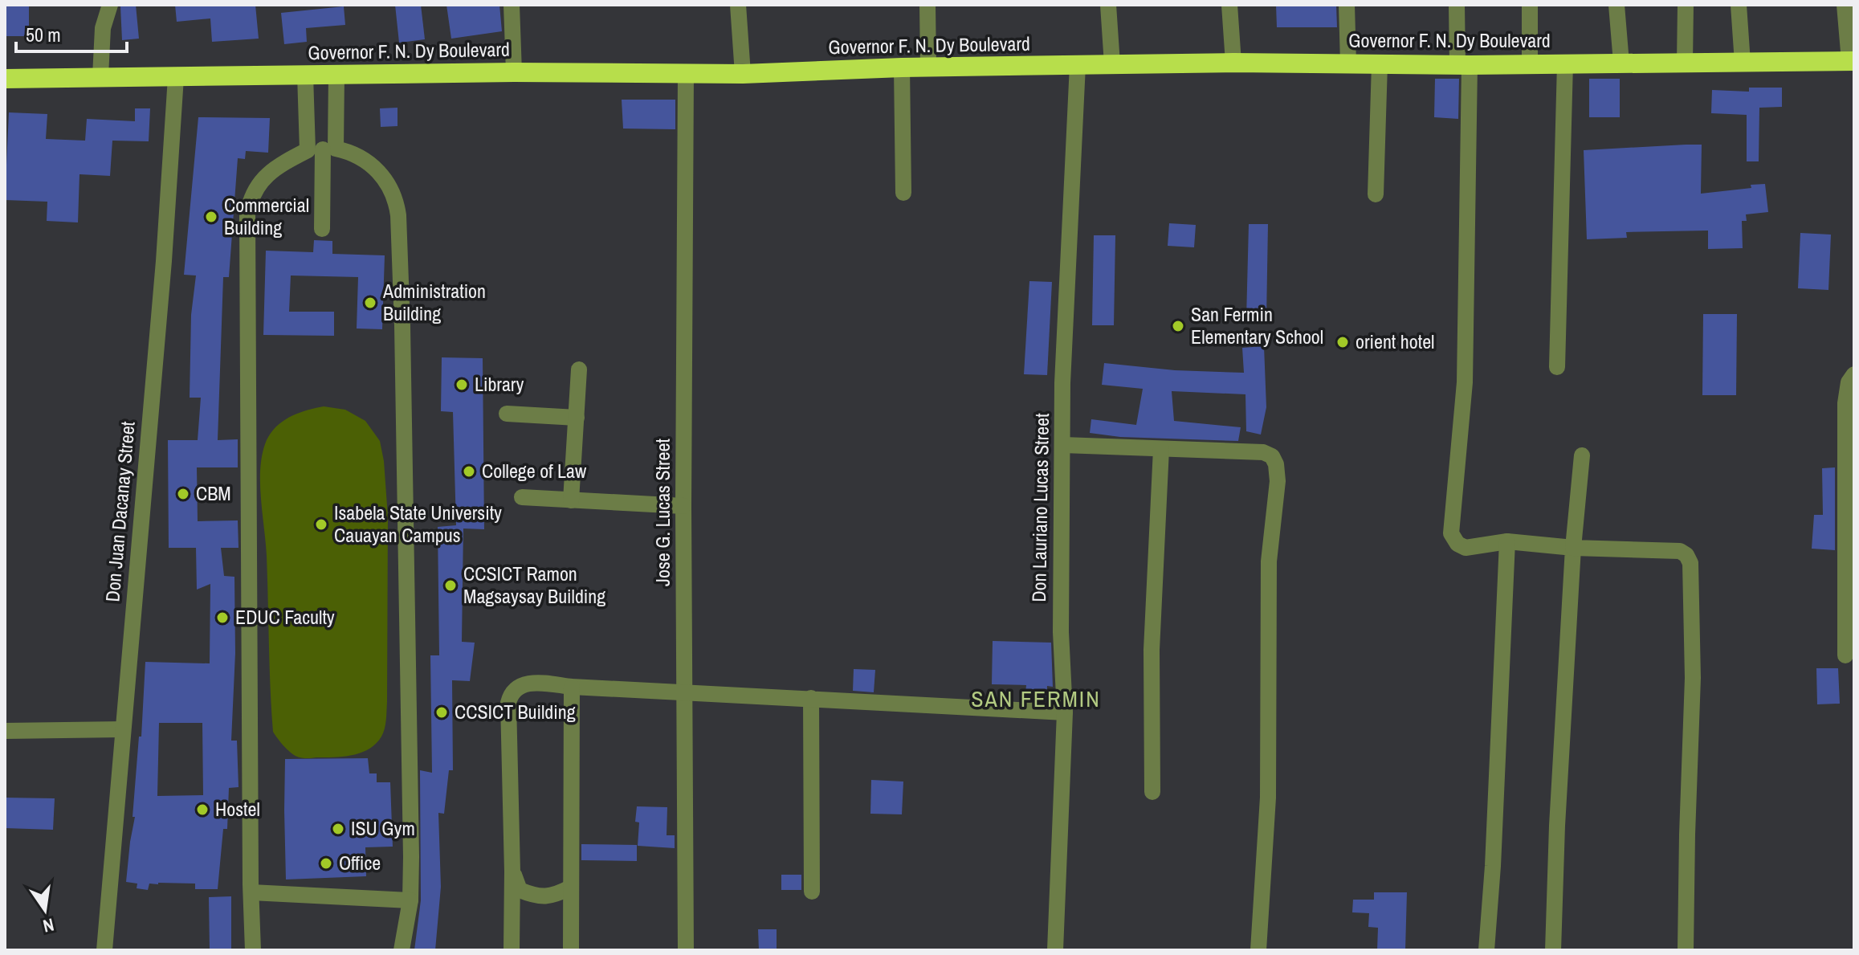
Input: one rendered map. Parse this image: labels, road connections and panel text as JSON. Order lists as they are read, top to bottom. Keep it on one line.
{"streets":{"highway":["Governor F. N. Dy Boulevard"],"street":["Don Lauriano Lucas Street","Don Juan Dacanay Street","Jose G. Lucas Street"]},"crossings":[["Governor F. N. Dy Boulevard","Don Lauriano Lucas Street"],["Governor F. N. Dy Boulevard","Don Juan Dacanay Street"],["Governor F. N. Dy Boulevard","Jose G. Lucas Street"]],"districts":["SAN FERMIN"],"places":["Commercial Building","Administration Building","San Fermin Elementary School","orient hotel","Library","College of Law","CBM","Isabela State University Cauayan Campus","CCSICT Ramon Magsaysay Building","EDUC Faculty","CCSICT Building","Hostel","ISU Gym","Office"],"scale_bar":"50 m","north":"bottom"}
